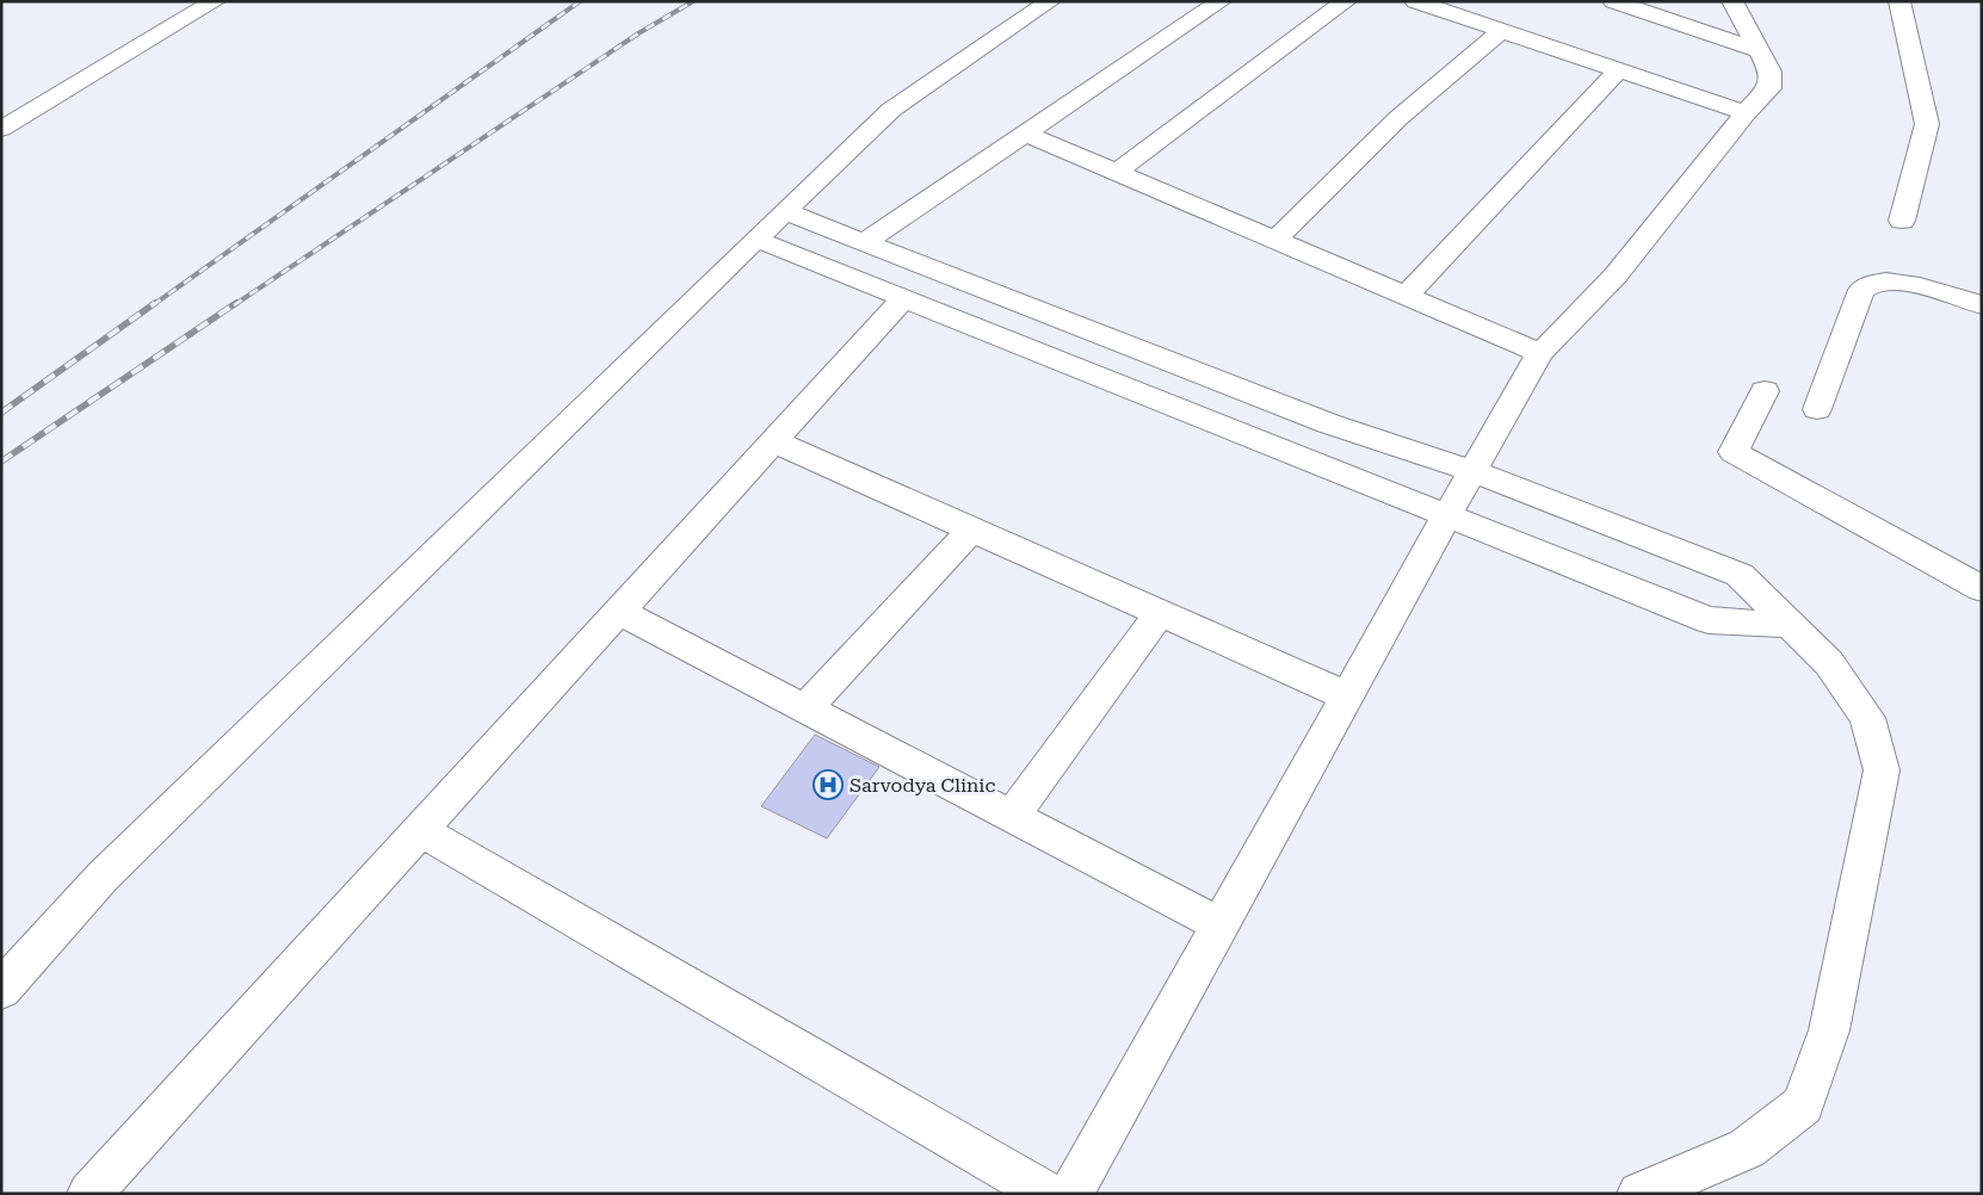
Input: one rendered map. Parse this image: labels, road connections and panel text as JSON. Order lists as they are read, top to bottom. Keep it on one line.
{"places":{"hospital":["Sarvodya Clinic"]}}
